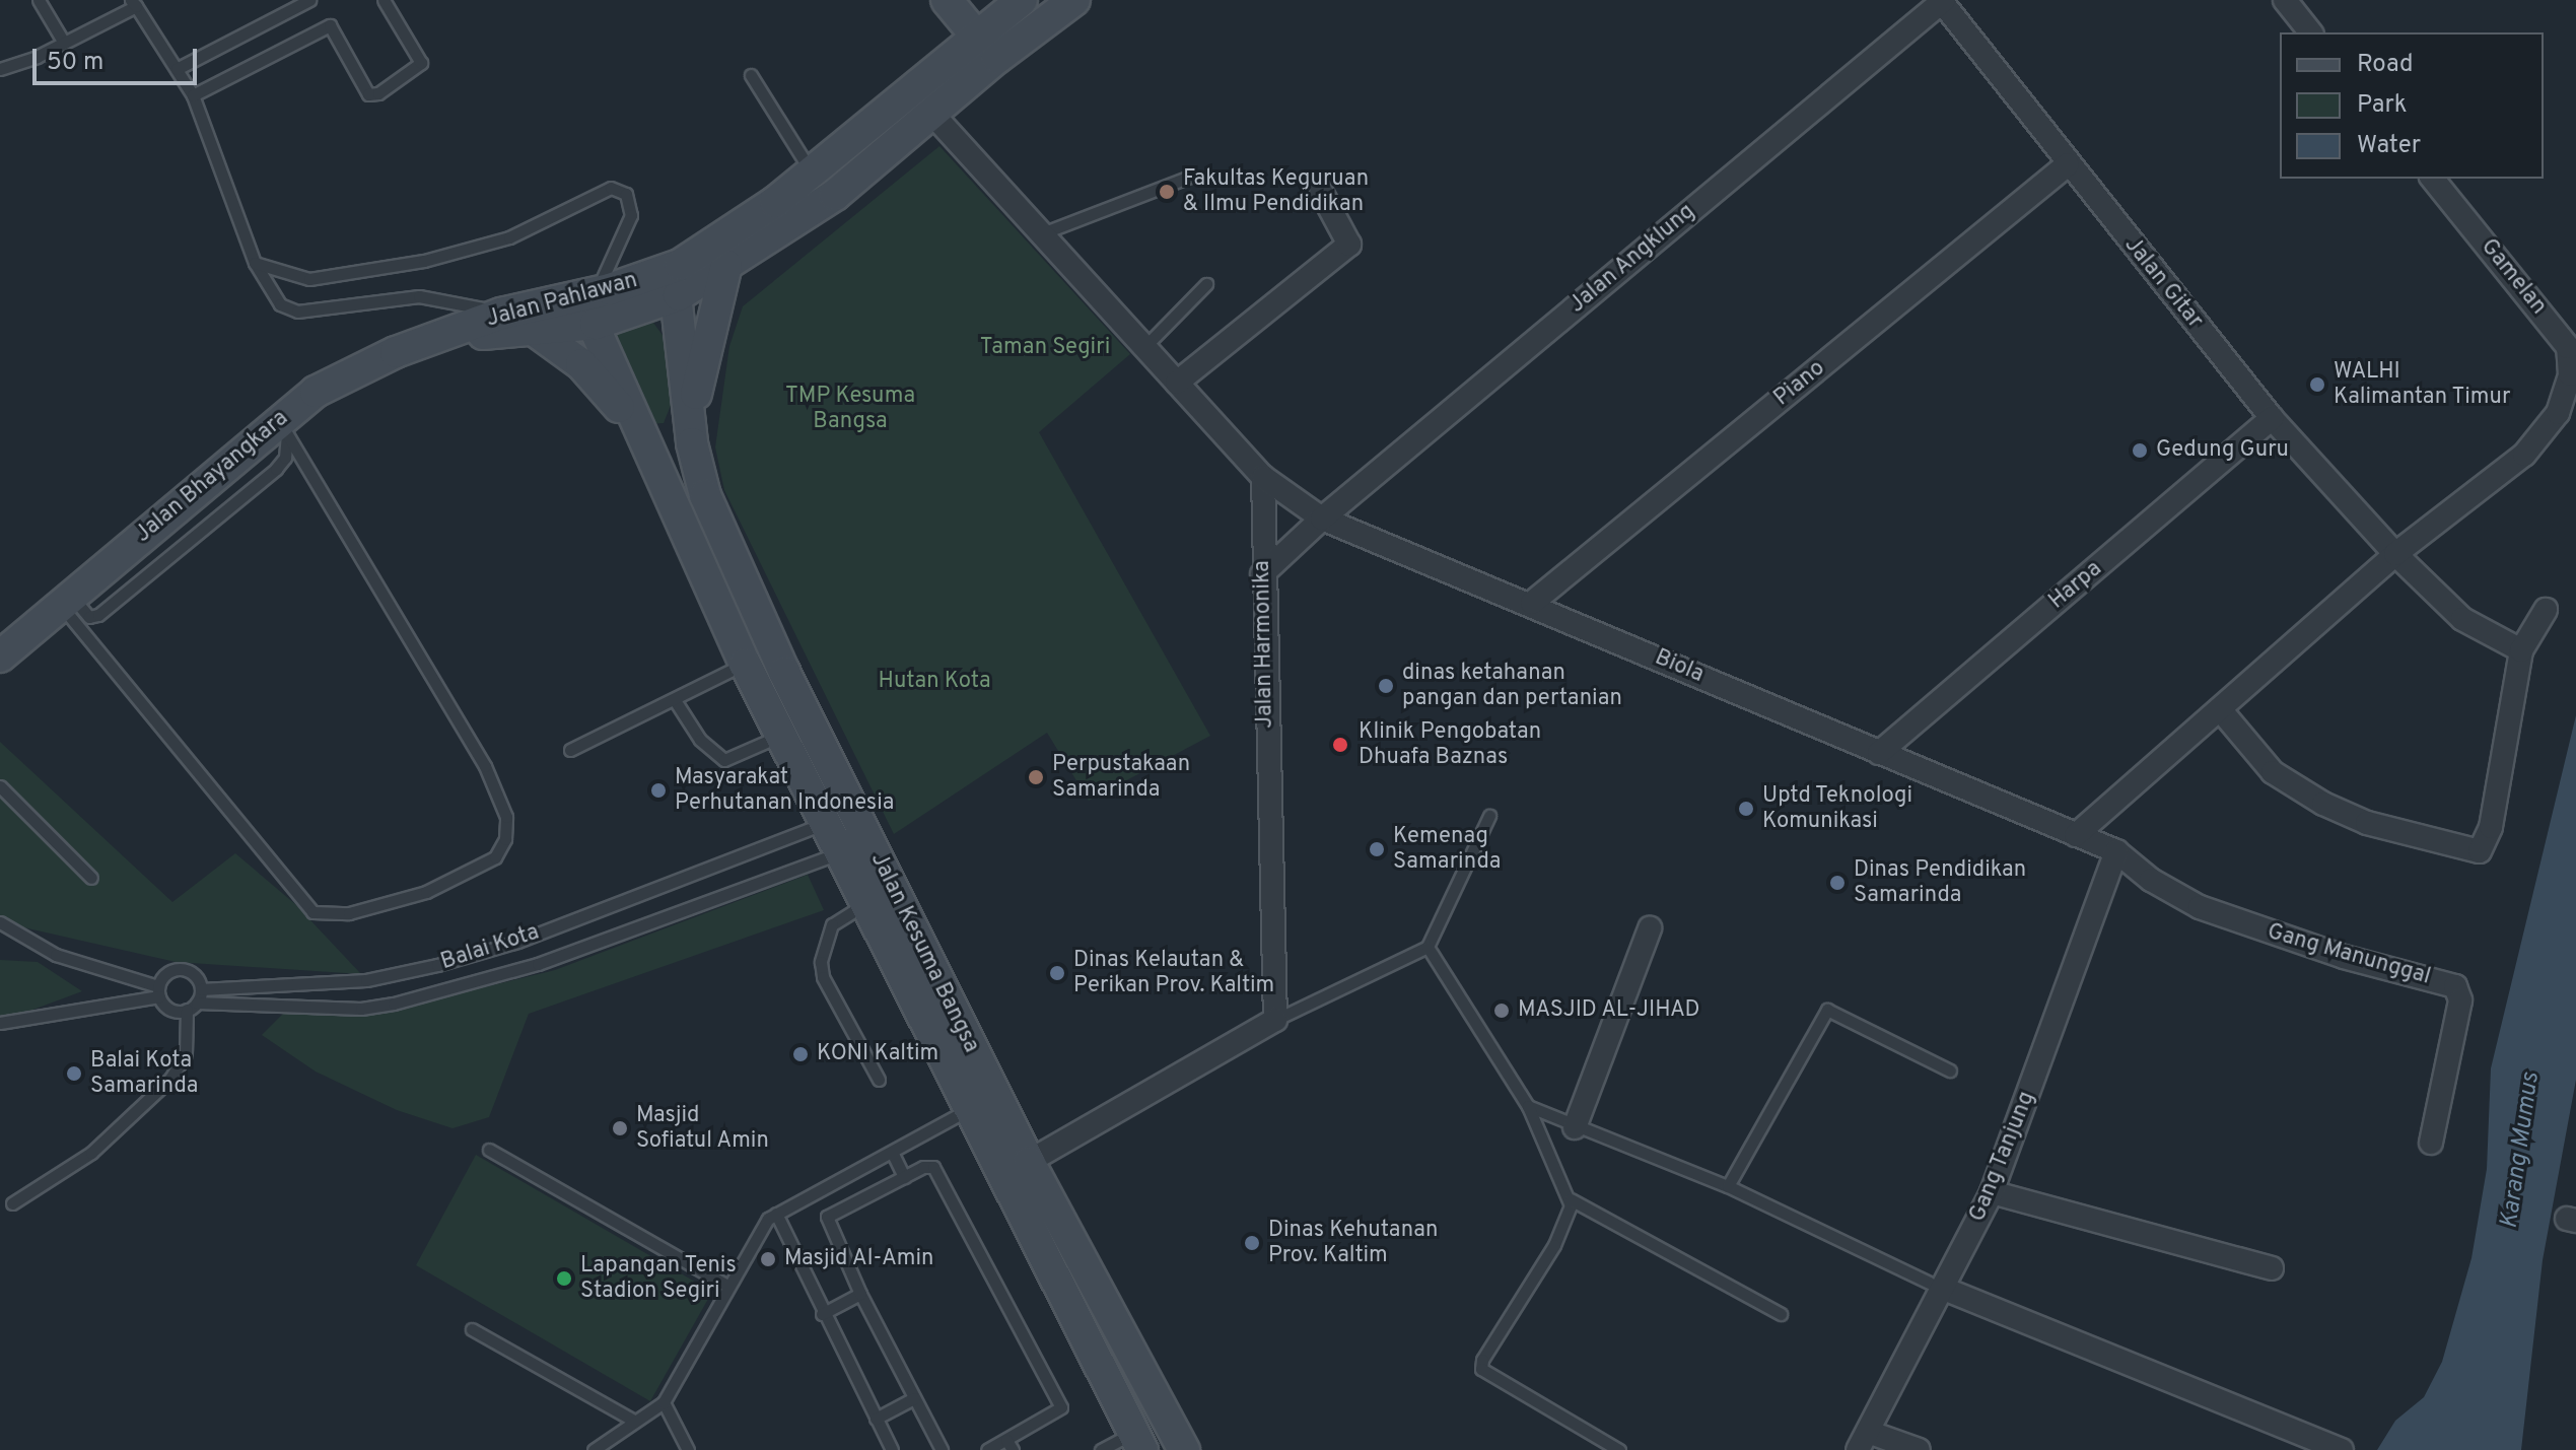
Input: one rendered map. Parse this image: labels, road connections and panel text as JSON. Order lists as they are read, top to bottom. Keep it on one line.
{"streets":{"street":["Jalan Angklung","Gamelan","Jalan Gitar","Jalan Pahlawan","Piano","Jalan Bhayangkara","Harpa","Jalan Harmonika","Biola","Jalan Kesuma Bangsa","Gang Manunggal","Gang Tanjung"],"lane":["Balai Kota"]},"crossings":[["Jalan Angklung","Jalan Gitar"],["Jalan Angklung","Jalan Harmonika"],["Jalan Angklung","Biola"],["Gamelan","Jalan Gitar"],["Gamelan","Biola"],["Jalan Gitar","Piano"],["Jalan Gitar","Harpa"],["Jalan Pahlawan","Jalan Bhayangkara"],["Jalan Pahlawan","Jalan Kesuma Bangsa"],["Piano","Biola"],["Harpa","Biola"],["Jalan Harmonika","Biola"],["Biola","Gang Manunggal"],["Biola","Gang Tanjung"],["Balai Kota","Jalan Kesuma Bangsa"],["Gang Manunggal","Gang Tanjung"]],"water":["Karang Mumus"],"parks":["Taman Segiri","TMP Kesuma Bangsa","Hutan Kota"],"places":["Fakultas Keguruan & Ilmu Pendidikan","WALHI Kalimantan Timur","Gedung Guru","dinas ketahanan pangan dan pertanian","Klinik Pengobatan Dhuafa Baznas","Perpustakaan Samarinda","Masyarakat Perhutanan Indonesia","Uptd Teknologi Komunikasi","Kemenag Samarinda","Dinas Pendidikan Samarinda","Dinas Kelautan & Perikan Prov. Kaltim","MASJID AL-JIHAD","KONI Kaltim","Balai Kota Samarinda","Masjid Sofiatul Amin","Dinas Kehutanan Prov. Kaltim","Masjid Al-Amin","Lapangan Tenis Stadion Segiri"],"legend":["Road","Park","Water"],"scale_bar":"50 m"}
